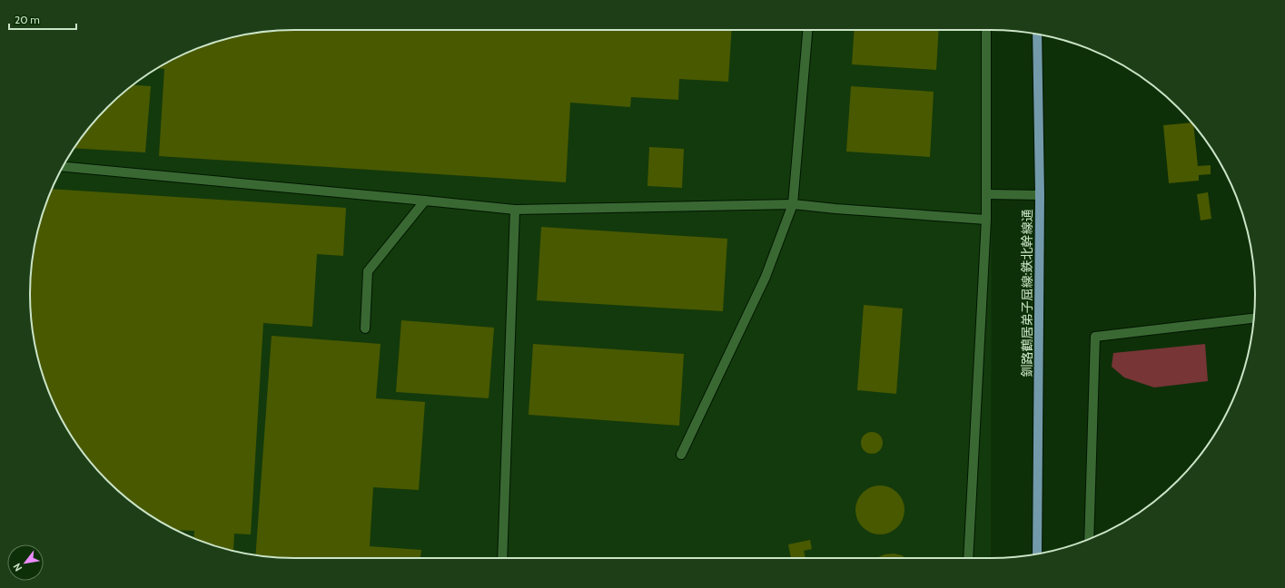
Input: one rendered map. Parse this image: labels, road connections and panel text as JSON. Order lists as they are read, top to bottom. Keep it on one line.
{"streets":{"main road":["釧路鶴居弟子屈線:鉄北幹線通"]},"scale_bar":"20 m","north":"bottom left"}
